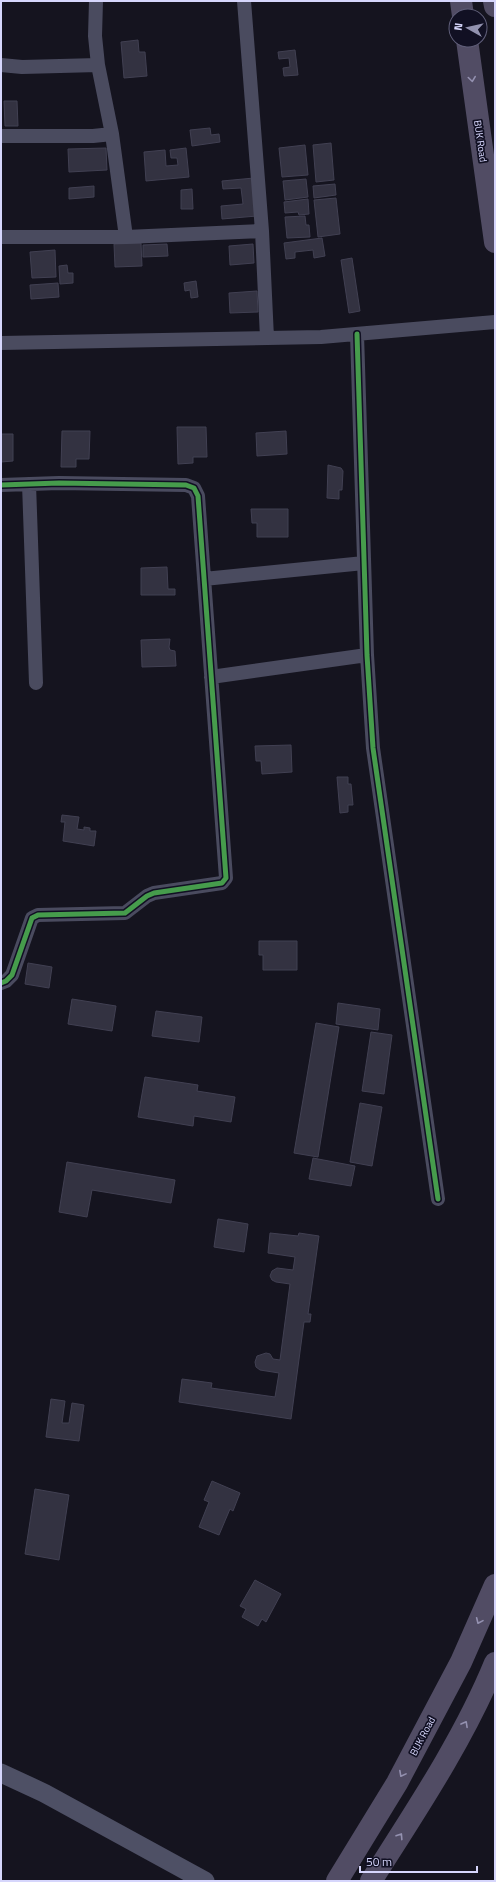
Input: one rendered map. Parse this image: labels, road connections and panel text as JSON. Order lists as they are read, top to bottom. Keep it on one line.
{"streets":{"main road":["BUK Road"]},"scale_bar":"50 m","north":"left"}
